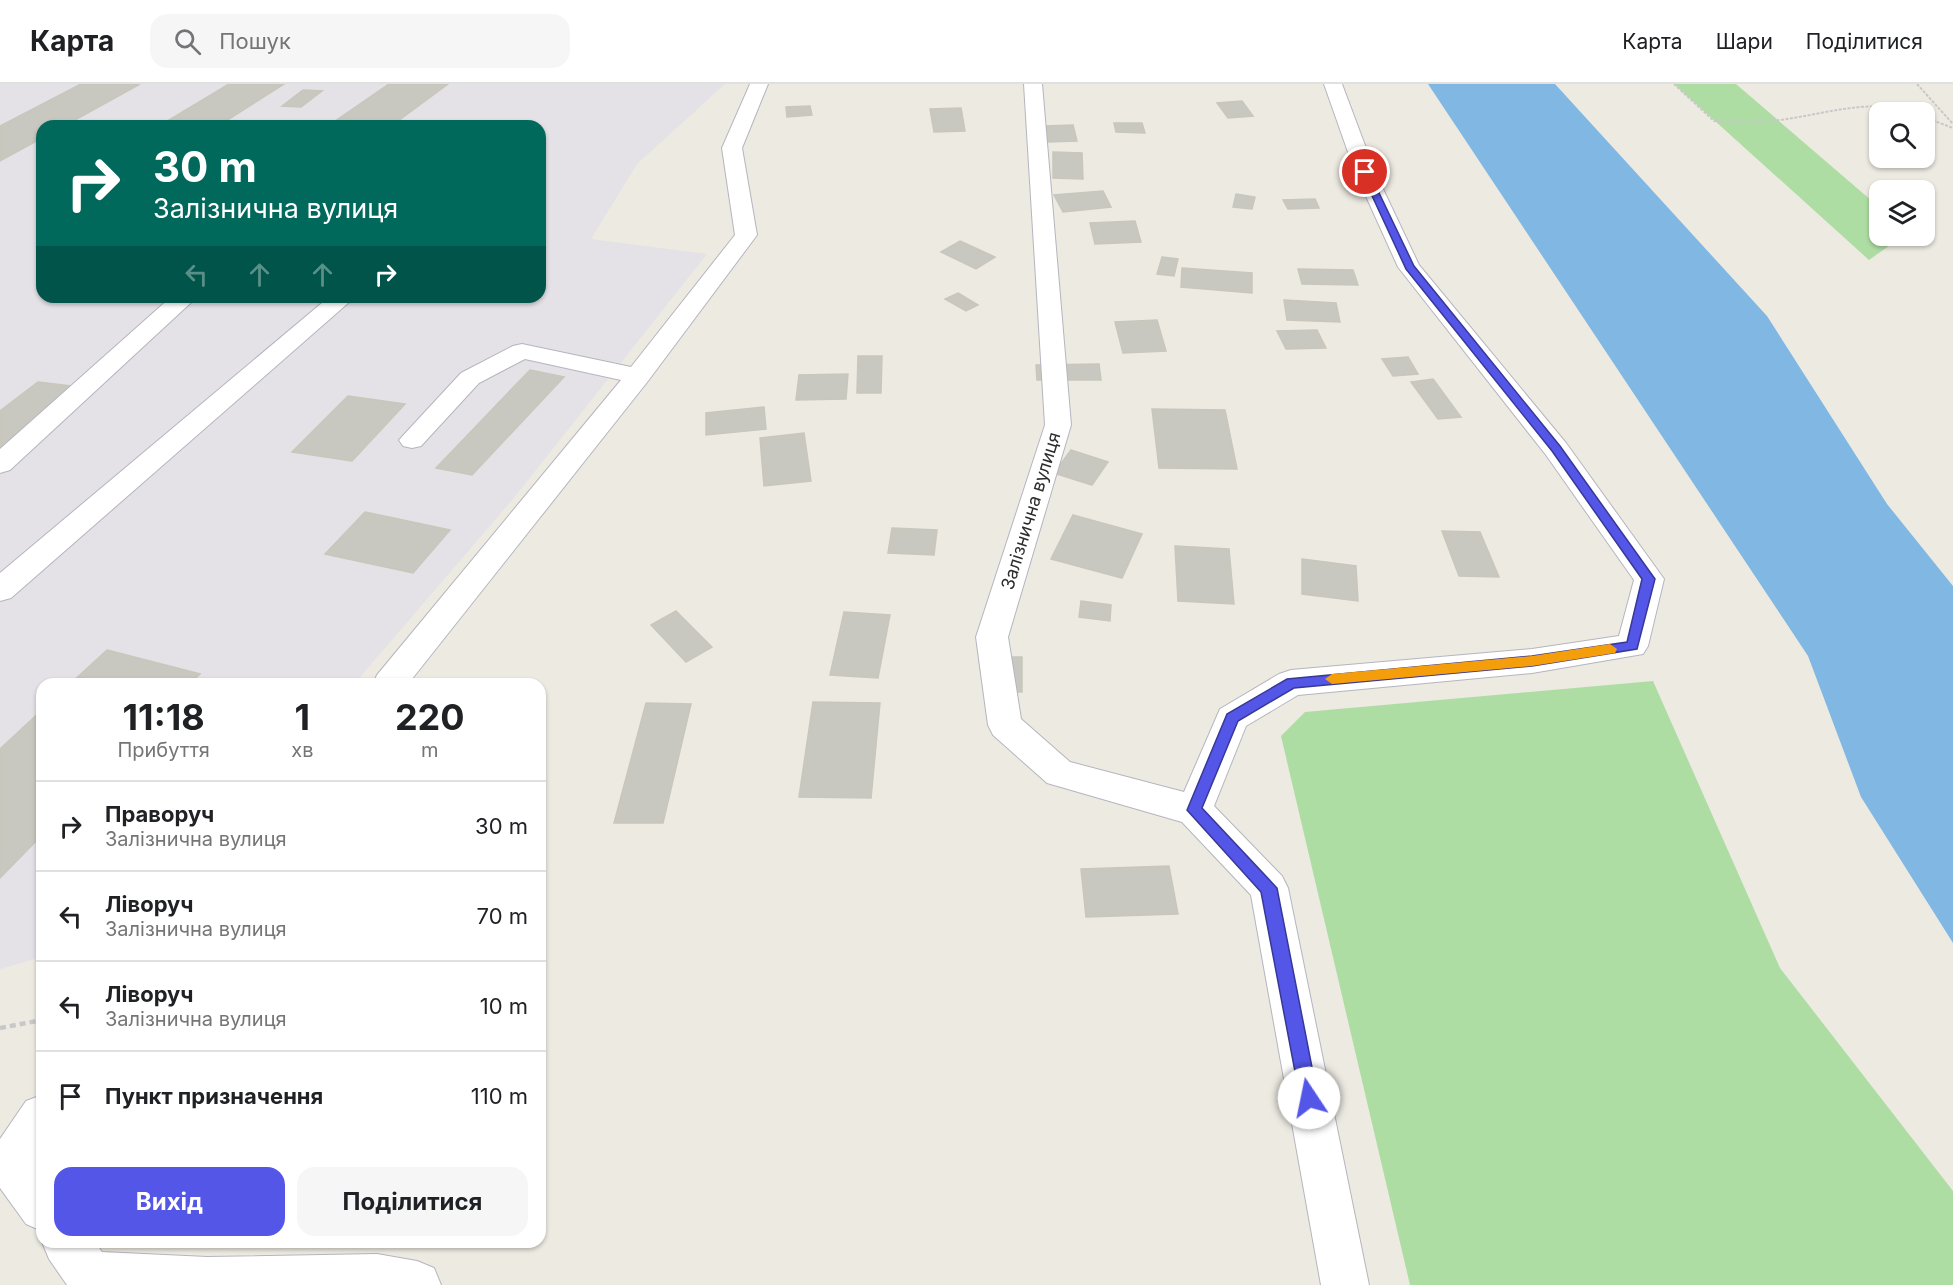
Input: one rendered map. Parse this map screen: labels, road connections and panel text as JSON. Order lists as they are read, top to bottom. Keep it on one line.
{"streets":{"street":["Залізнична вулиця"]},"page":{"header":"Карта","search":"Пошук","nav":["Карта","Шари","Поділитися"],"turn":["30 m","Залізнична вулиця"],"eta":["11:18","Прибуття","1","хв","220","m"],"list":[{"name":"Праворуч","note":"Залізнична вулиця","value":"30 m"},{"name":"Ліворуч","note":"Залізнична вулиця","value":"70 m"},{"name":"Ліворуч","note":"Залізнична вулиця","value":"10 m"},{"name":"Пункт призначення","value":"110 m"}],"buttons":["Вихід","Поділитися"]}}
